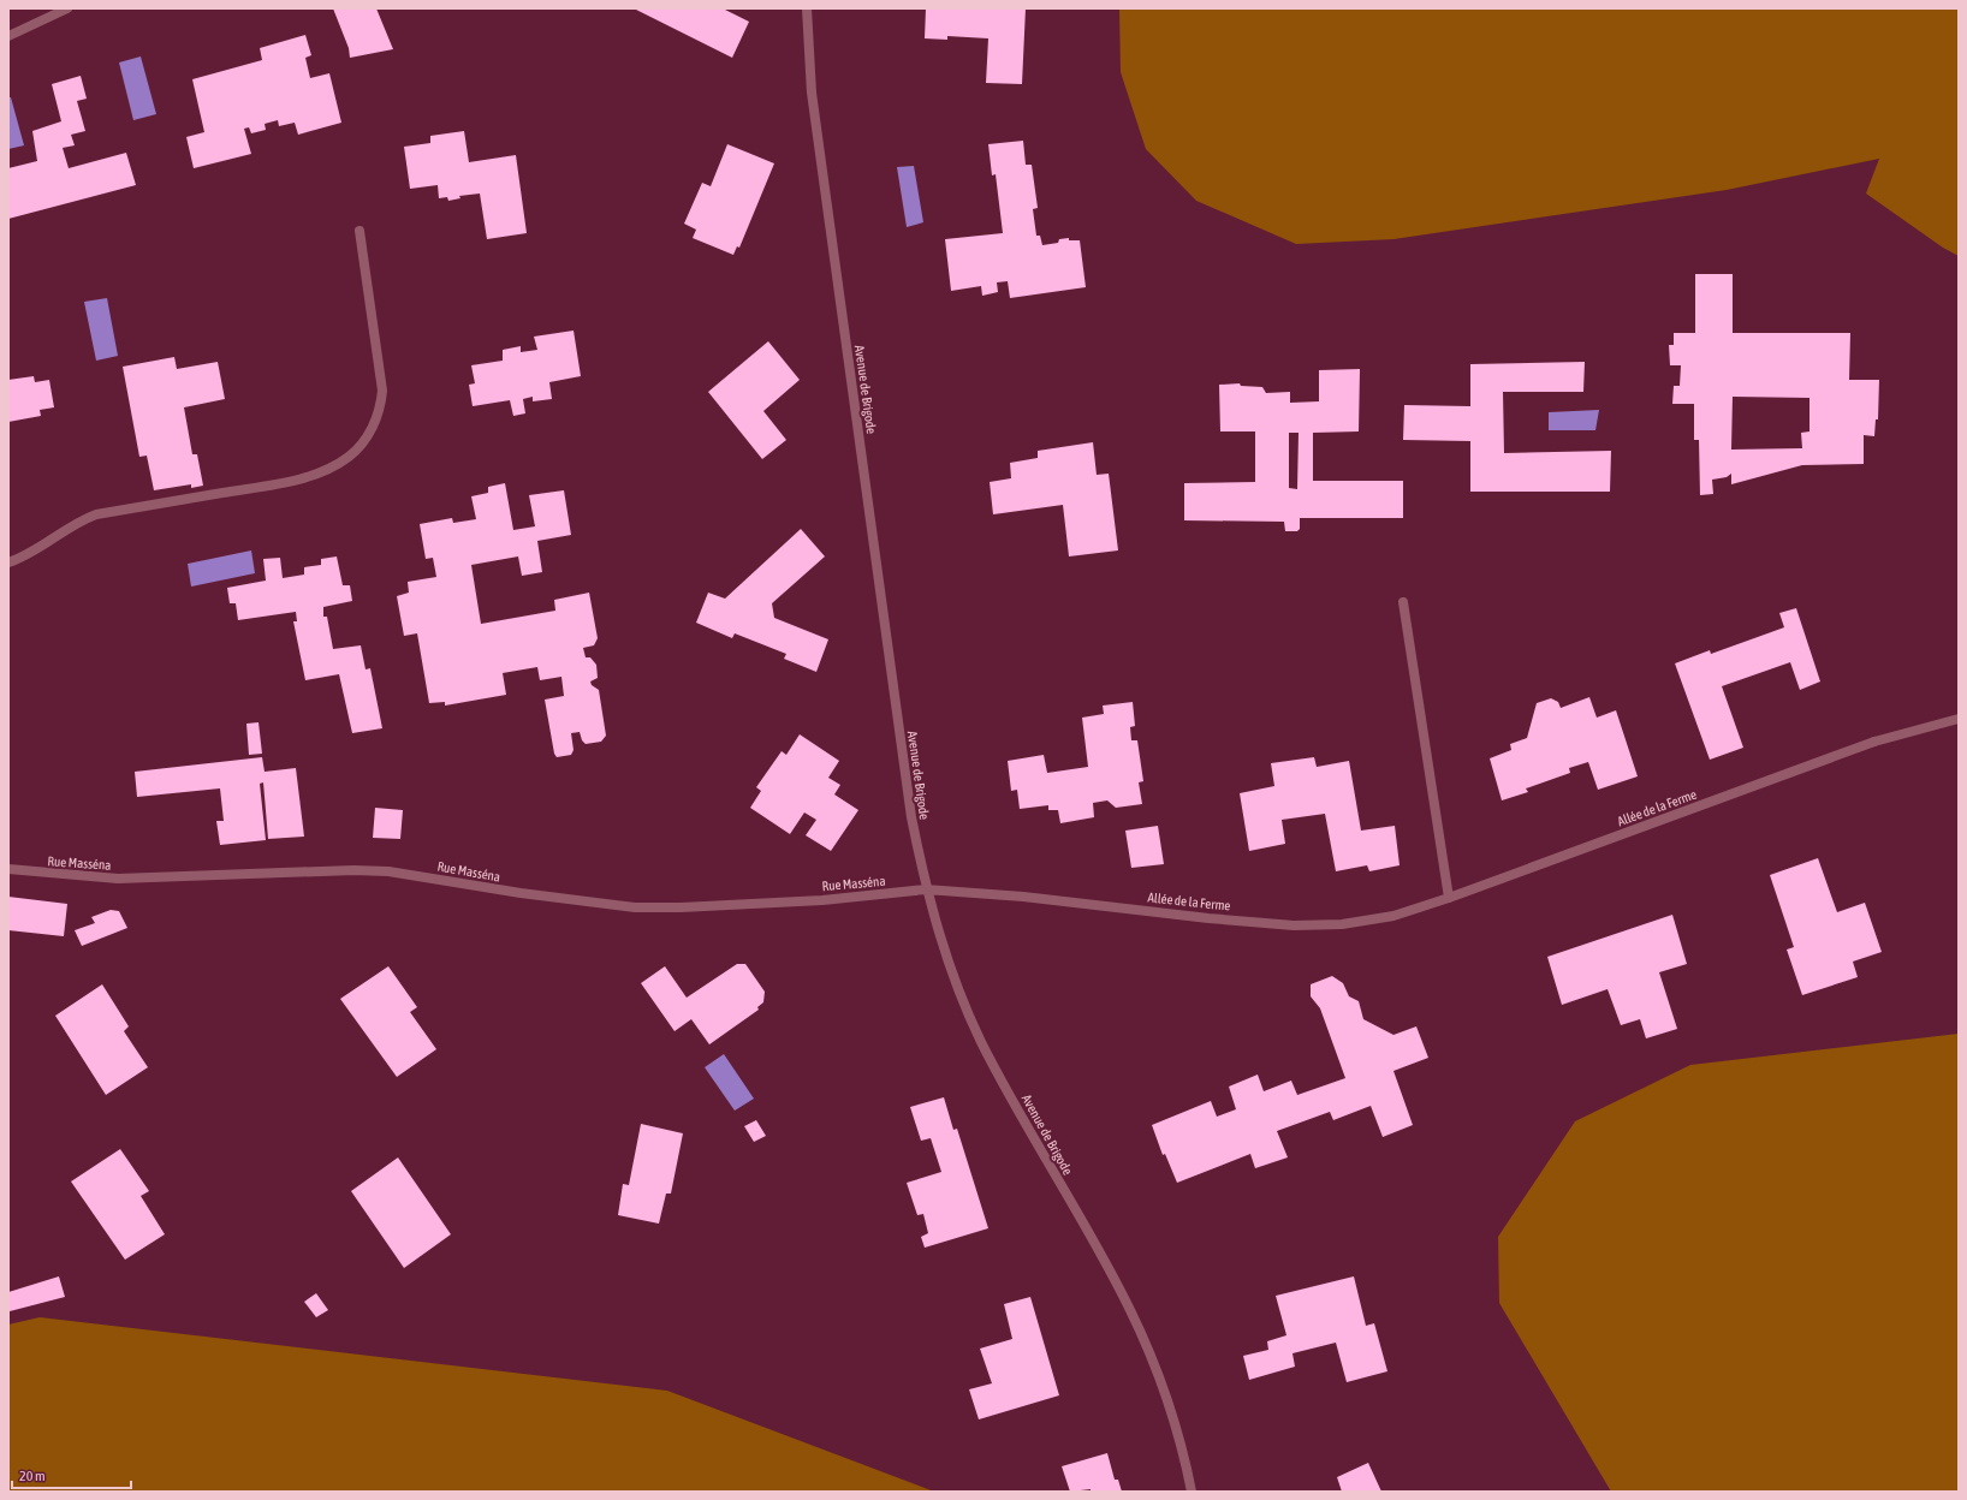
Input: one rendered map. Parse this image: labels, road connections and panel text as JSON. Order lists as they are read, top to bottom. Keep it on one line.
{"streets":{"street":["Avenue de Brigode","Allée de la Ferme","Rue Masséna"]},"crossings":[["Avenue de Brigode","Allée de la Ferme"],["Avenue de Brigode","Rue Masséna"],["Allée de la Ferme","Rue Masséna"]],"scale_bar":"20 m"}
